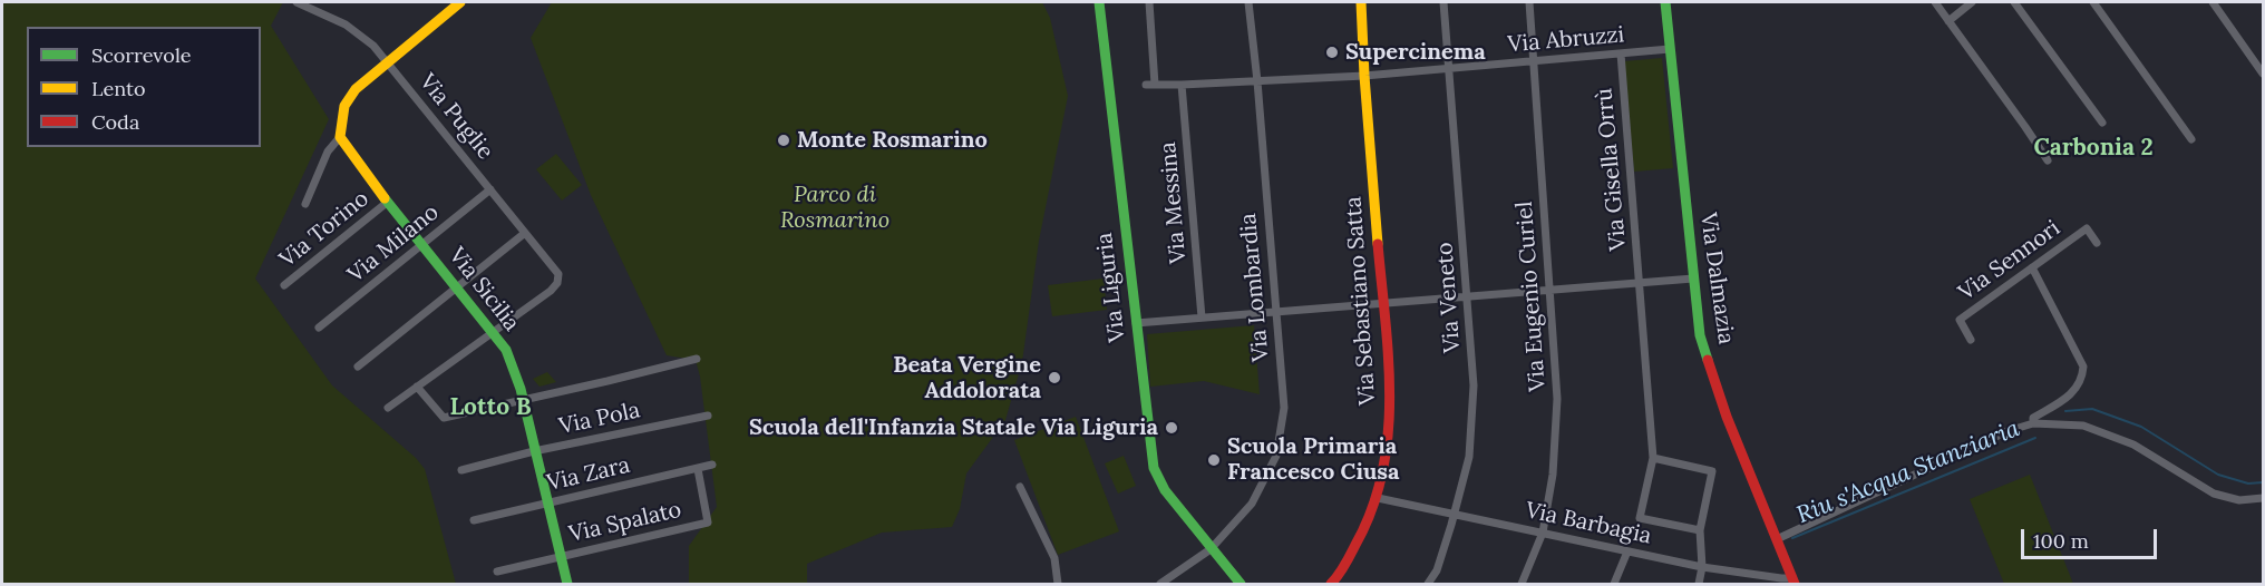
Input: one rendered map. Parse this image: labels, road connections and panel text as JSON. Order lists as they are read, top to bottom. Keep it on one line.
{"streets":{"street":["Via Abruzzi","Via Puglie","Via Gisella Orrù","Via Messina","Via Torino","Via Milano","Via Sennori","Via Dalmazia","Via Liguria","Via Lombardia","Via Sicilia","Via Eugenio Curiel","Via Veneto","Via Sebastiano Satta","Via Pola","Via Zara","Via Spalato","Via Barbagia"]},"crossings":[["Via Abruzzi","Via Gisella Orrù"],["Via Abruzzi","Via Messina"],["Via Abruzzi","Via Dalmazia"],["Via Abruzzi","Via Lombardia"],["Via Abruzzi","Via Eugenio Curiel"],["Via Abruzzi","Via Veneto"],["Via Abruzzi","Via Sebastiano Satta"],["Via Puglie","Via Milano"],["Via Puglie","Via Sicilia"],["Via Torino","Via Sicilia"],["Via Milano","Via Sicilia"],["Via Dalmazia","Via Barbagia"],["Via Liguria","Via Lombardia"],["Via Sicilia","Via Pola"],["Via Sicilia","Via Zara"],["Via Sicilia","Via Spalato"],["Via Eugenio Curiel","Via Barbagia"],["Via Veneto","Via Barbagia"],["Via Sebastiano Satta","Via Barbagia"],["Via Zara","Via Spalato"]],"districts":["Carbonia 2","Lotto B"],"water":["Riu s'Acqua Stanziaria"],"parks":["Parco di Rosmarino"],"places":["Supercinema","Monte Rosmarino","Beata Vergine Addolorata","Scuola dell'Infanzia Statale Via Liguria","Scuola Primaria Francesco Ciusa"],"legend":["Scorrevole","Lento","Coda"],"scale_bar":"100 m"}
